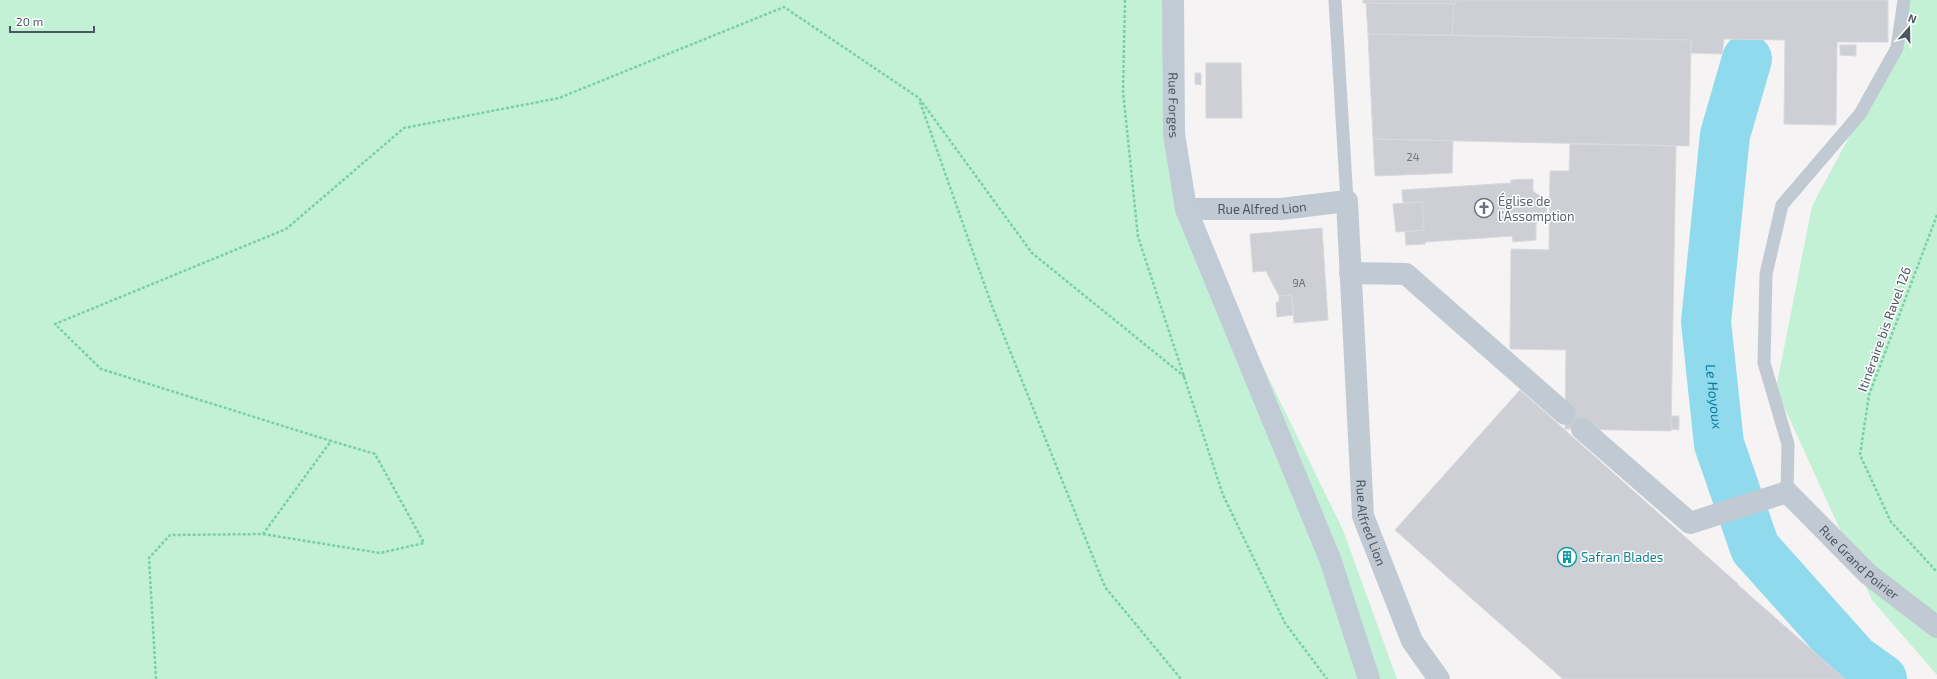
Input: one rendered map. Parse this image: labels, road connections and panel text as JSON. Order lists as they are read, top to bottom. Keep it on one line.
{"streets":{"main road":["Rue Forges"],"street":["Rue Alfred Lion","Rue Grand Poirier"],"path":["Itinéraire bis Ravel 126"]},"crossings":[["Rue Forges","Rue Alfred Lion"]],"water":["Le Hoyoux"],"places":{"church":["Église de l'Assomption"],"building":["Safran Blades"]},"house_numbers":["24","9A"],"scale_bar":"20 m","north":"top"}
